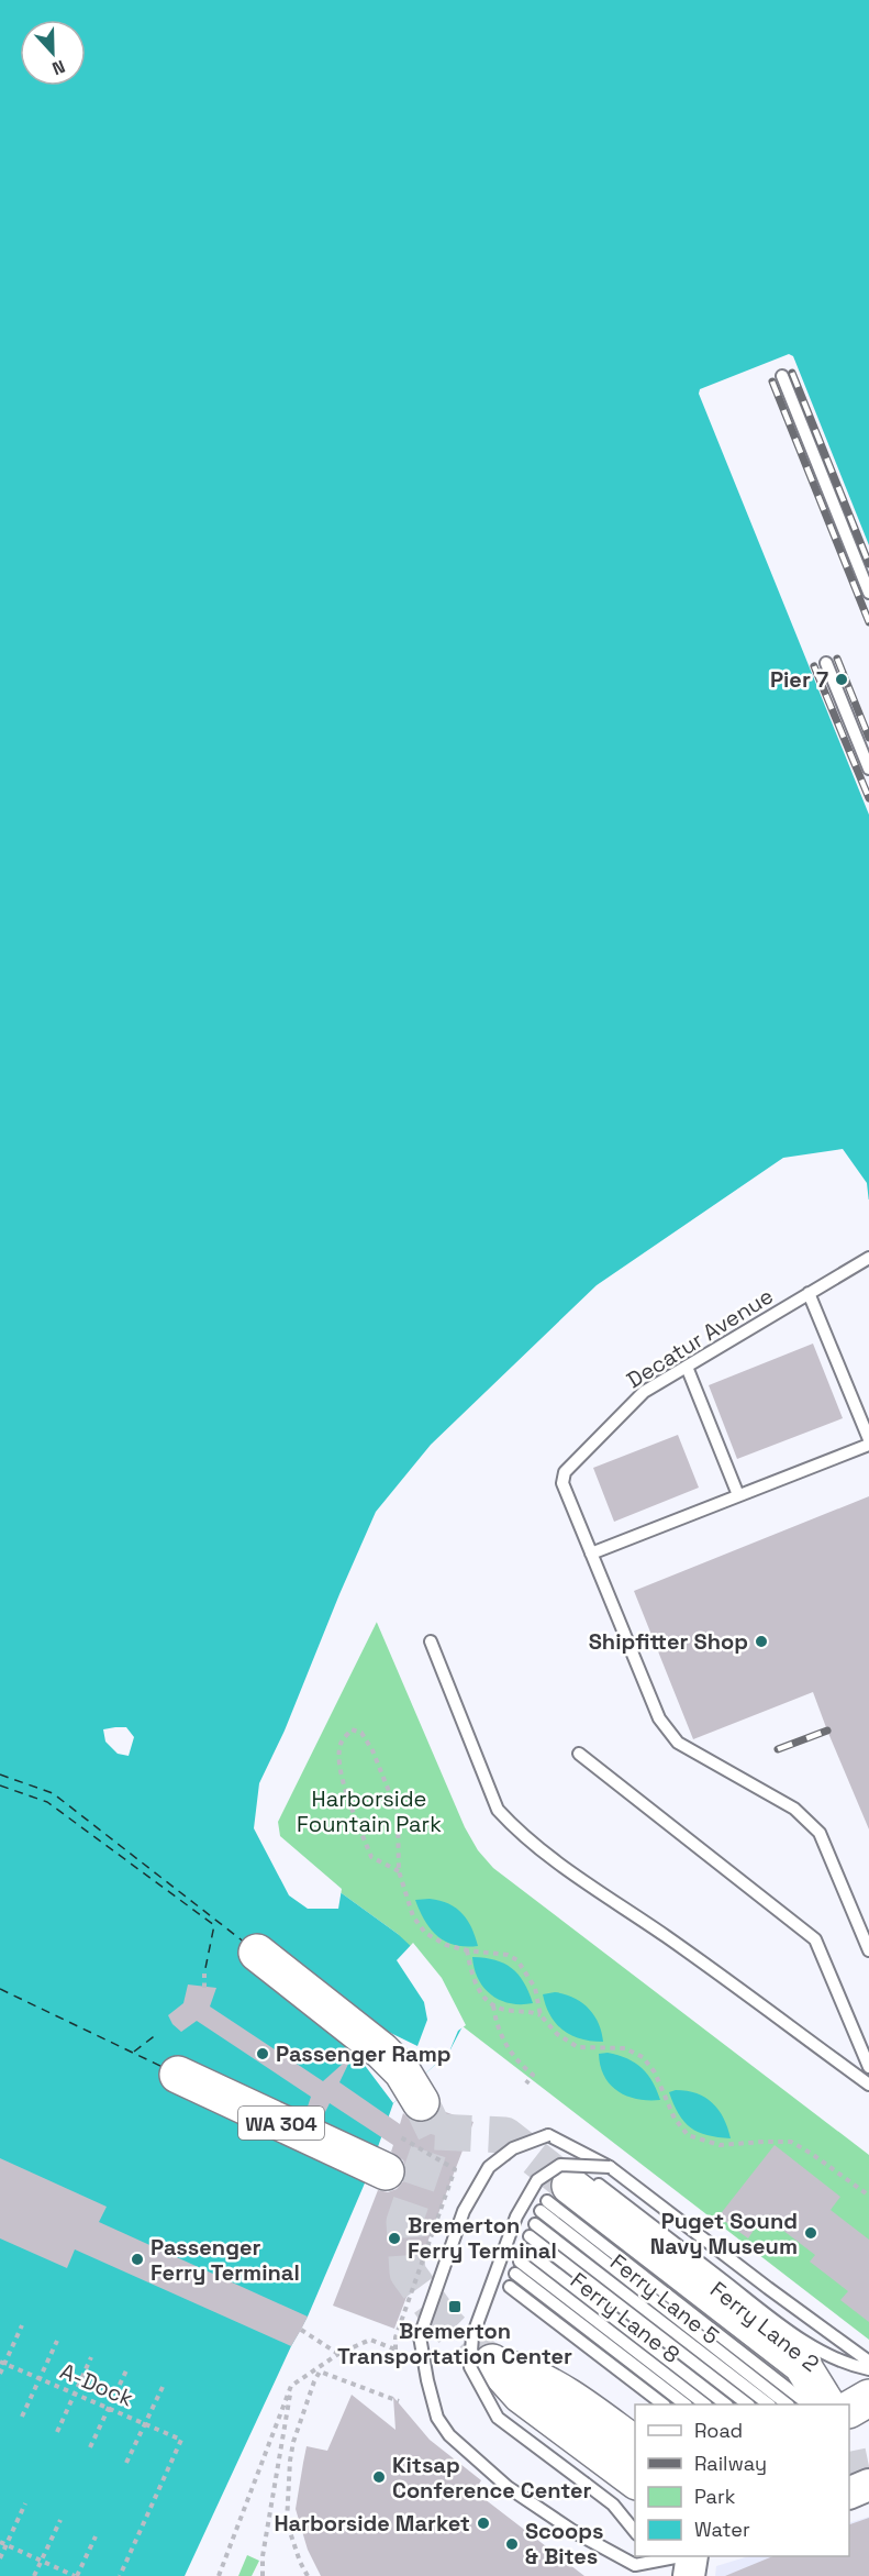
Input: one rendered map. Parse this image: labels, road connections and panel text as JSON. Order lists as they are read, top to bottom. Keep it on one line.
{"streets":{"highway":["WA 304"],"lane":["Decatur Avenue","Ferry Lane 5","Ferry Lane 8","Ferry Lane 2"],"path":["A-Dock"]},"parks":["Harborside Fountain Park"],"places":{"other":["Pier 7","Shipfitter Shop","Passenger Ramp","Puget Sound Navy Museum","Bremerton Ferry Terminal","Passenger Ferry Terminal","Kitsap Conference Center","Harborside Market","Scoops & Bites"],"transit":["Bremerton Transportation Center"]},"legend":["Road","Railway","Park","Water"],"north":"bottom"}
